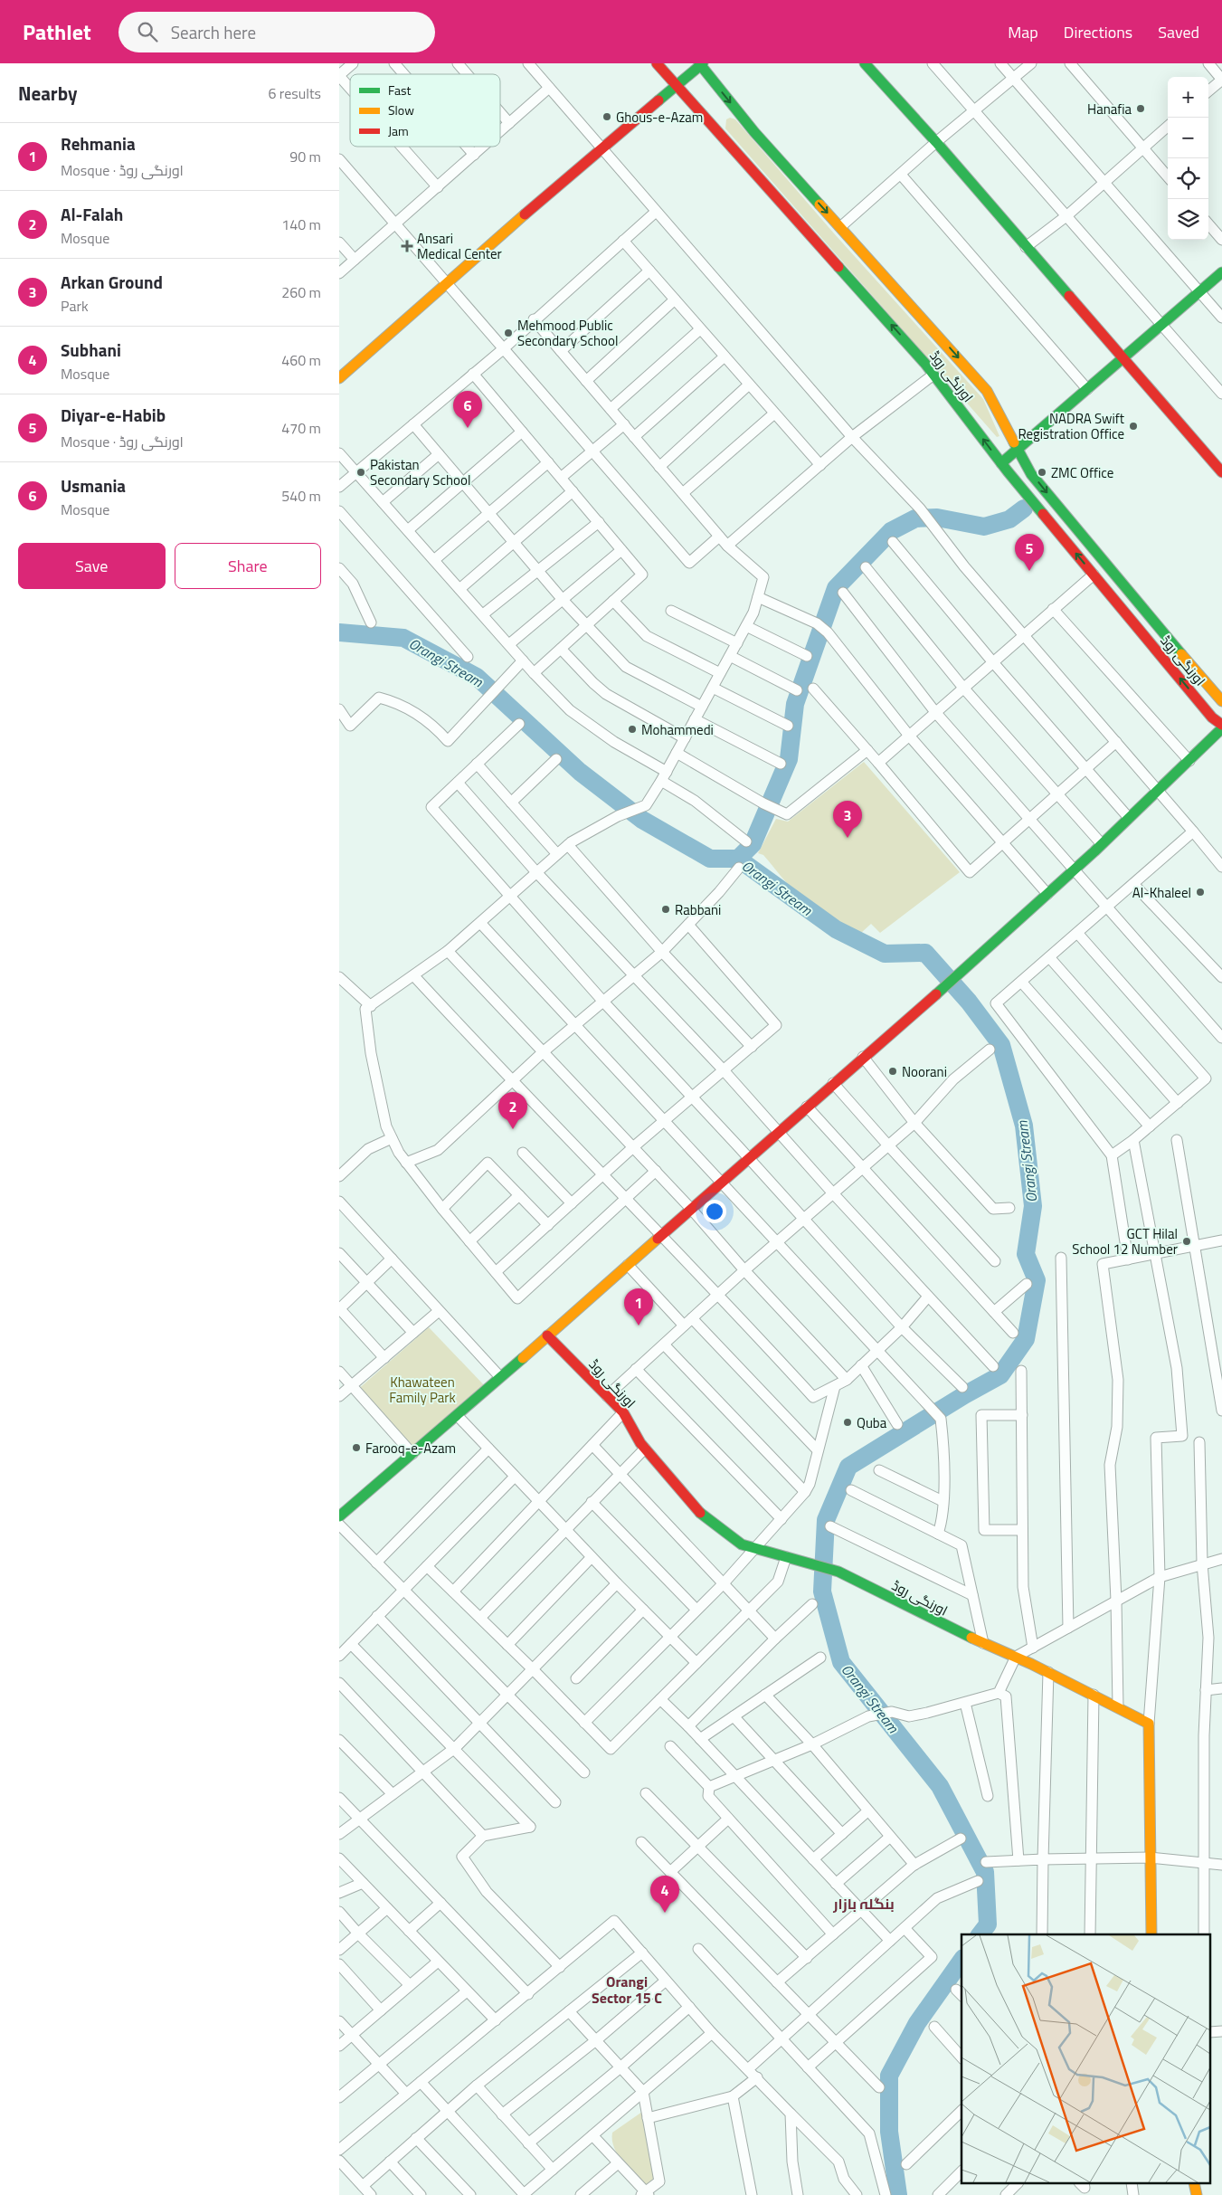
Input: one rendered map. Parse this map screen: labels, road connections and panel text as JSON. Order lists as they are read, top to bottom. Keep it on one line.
{"streets":{"main road":["اورنگی روڈ"]},"districts":["بنگلہ بازار","Orangi Sector 15 C"],"water":["Orangi Stream"],"parks":["Khawateen Family Park"],"places":{"other":["Hanafia","Ghous-e-Azam","Mehmood Public Secondary School","NADRA Swift Registration Office","Pakistan Secondary School","ZMC Office","Mohammedi","Al-Khaleel","Rabbani","Noorani","GCT Hilal School 12 Number","Quba","Farooq-e-Azam"],"health":["Ansari Medical Center"]},"legend":["Fast","Slow","Jam"],"page":{"header":"Pathlet","search":"Search here","nav":["Map","Directions","Saved"],"heading":["Nearby","6 results"],"map_buttons":["+","−"],"list":[{"mark":"1","name":"Rehmania","note":"Mosque · اورنگی روڈ","value":"90 m"},{"mark":"2","name":"Al-Falah","note":"Mosque","value":"140 m"},{"mark":"3","name":"Arkan Ground","note":"Park","value":"260 m"},{"mark":"4","name":"Subhani","note":"Mosque","value":"460 m"},{"mark":"5","name":"Diyar-e-Habib","note":"Mosque · اورنگی روڈ","value":"470 m"},{"mark":"6","name":"Usmania","note":"Mosque","value":"540 m"}],"pins":["6","5","3","2","1","4"],"buttons":["Save","Share"]}}
